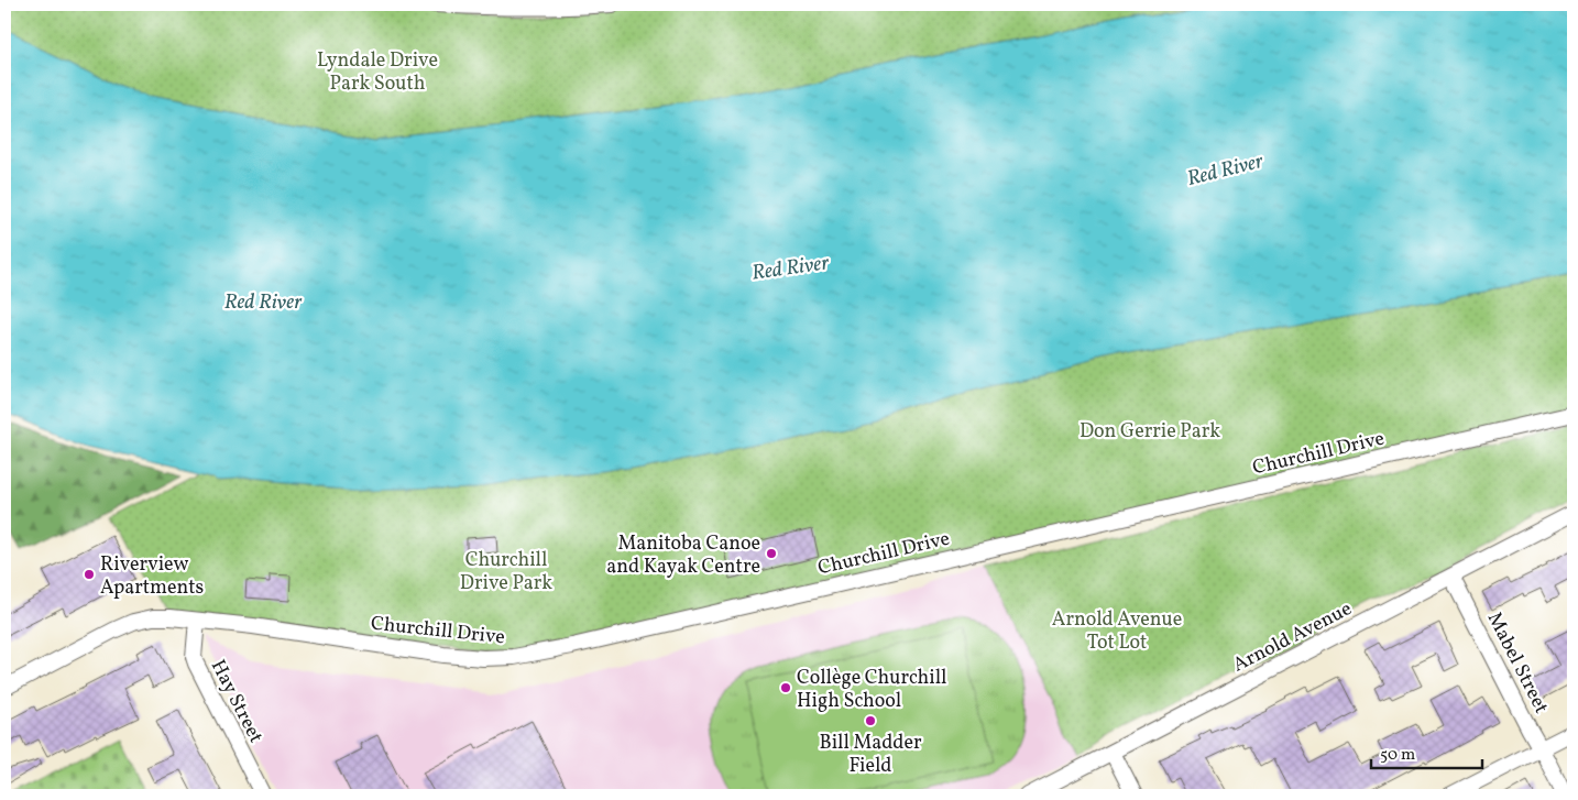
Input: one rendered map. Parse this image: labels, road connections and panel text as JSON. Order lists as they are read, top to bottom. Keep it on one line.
{"streets":{"street":["Churchill Drive","Arnold Avenue","Mabel Street","Hay Street"]},"crossings":[["Churchill Drive","Hay Street"],["Arnold Avenue","Mabel Street"]],"water":["Red River"],"parks":["Lyndale Drive Park South","Don Gerrie Park","Churchill Drive Park","Arnold Avenue Tot Lot"],"places":["Manitoba Canoe and Kayak Centre","Riverview Apartments","Collège Churchill High School","Bill Madder Field"],"scale_bar":"50 m"}
